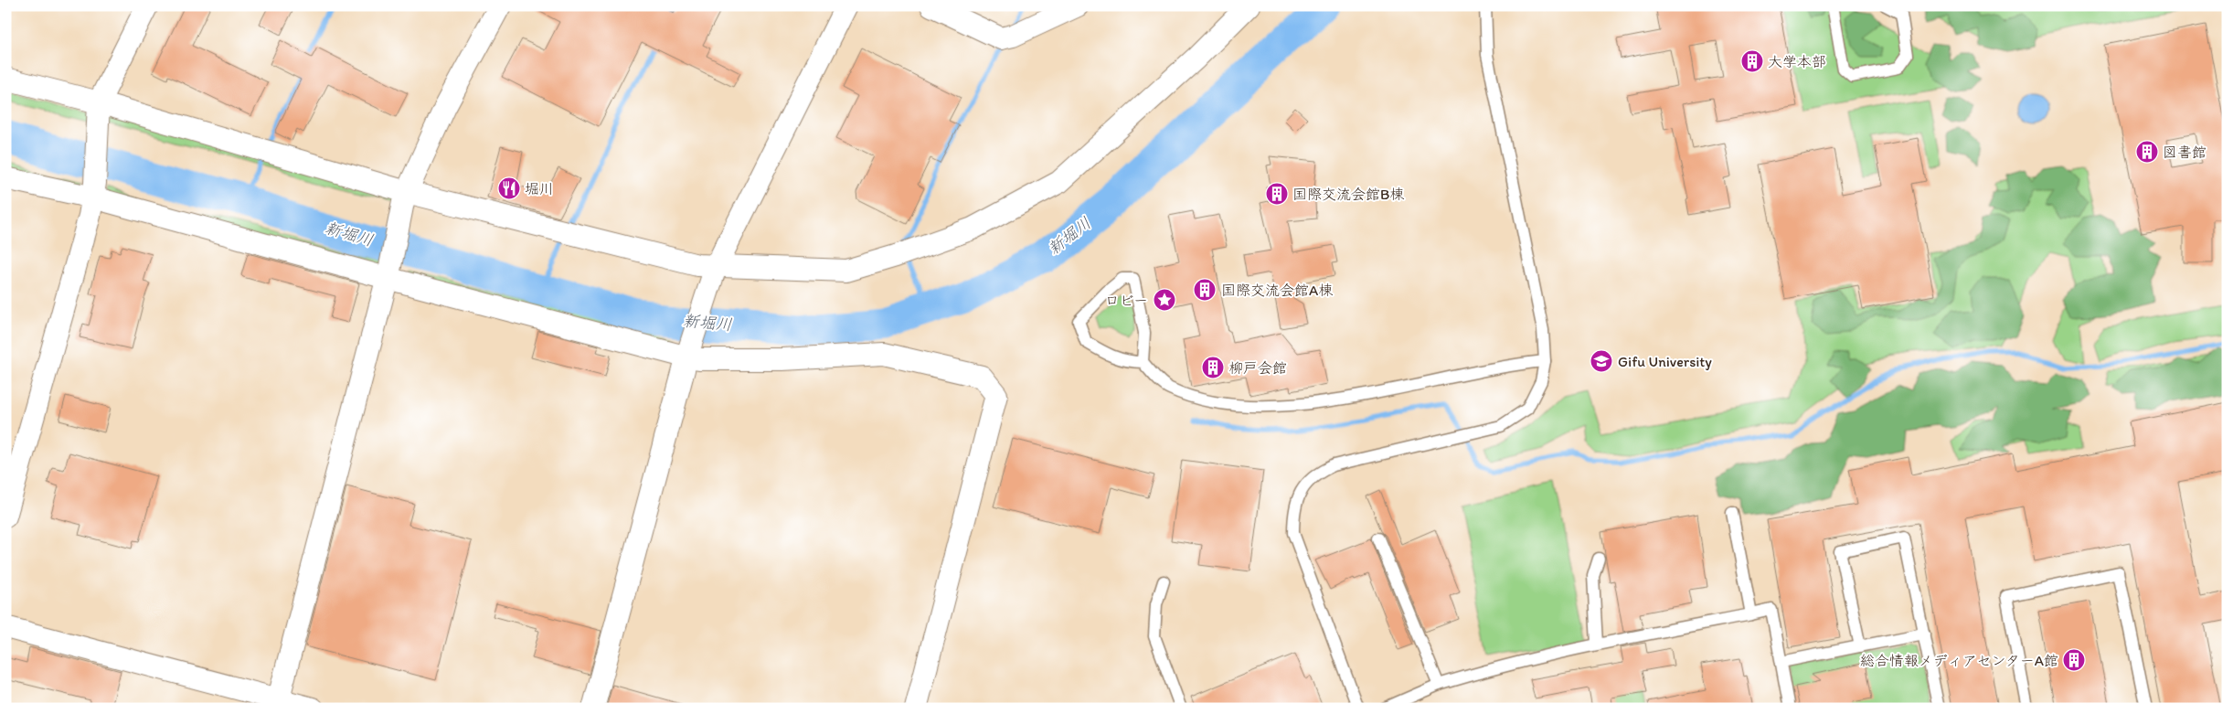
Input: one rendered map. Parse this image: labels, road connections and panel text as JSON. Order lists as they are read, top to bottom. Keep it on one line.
{"water":["新堀川"],"places":{"building":["大学本部","図書館","国際交流会館B棟","国際交流会館A棟","柳戸会館","総合情報メディアセンターA館"],"restaurant":["堀川"],"place":["ロビー"],"school or university":["Gifu University"]}}
